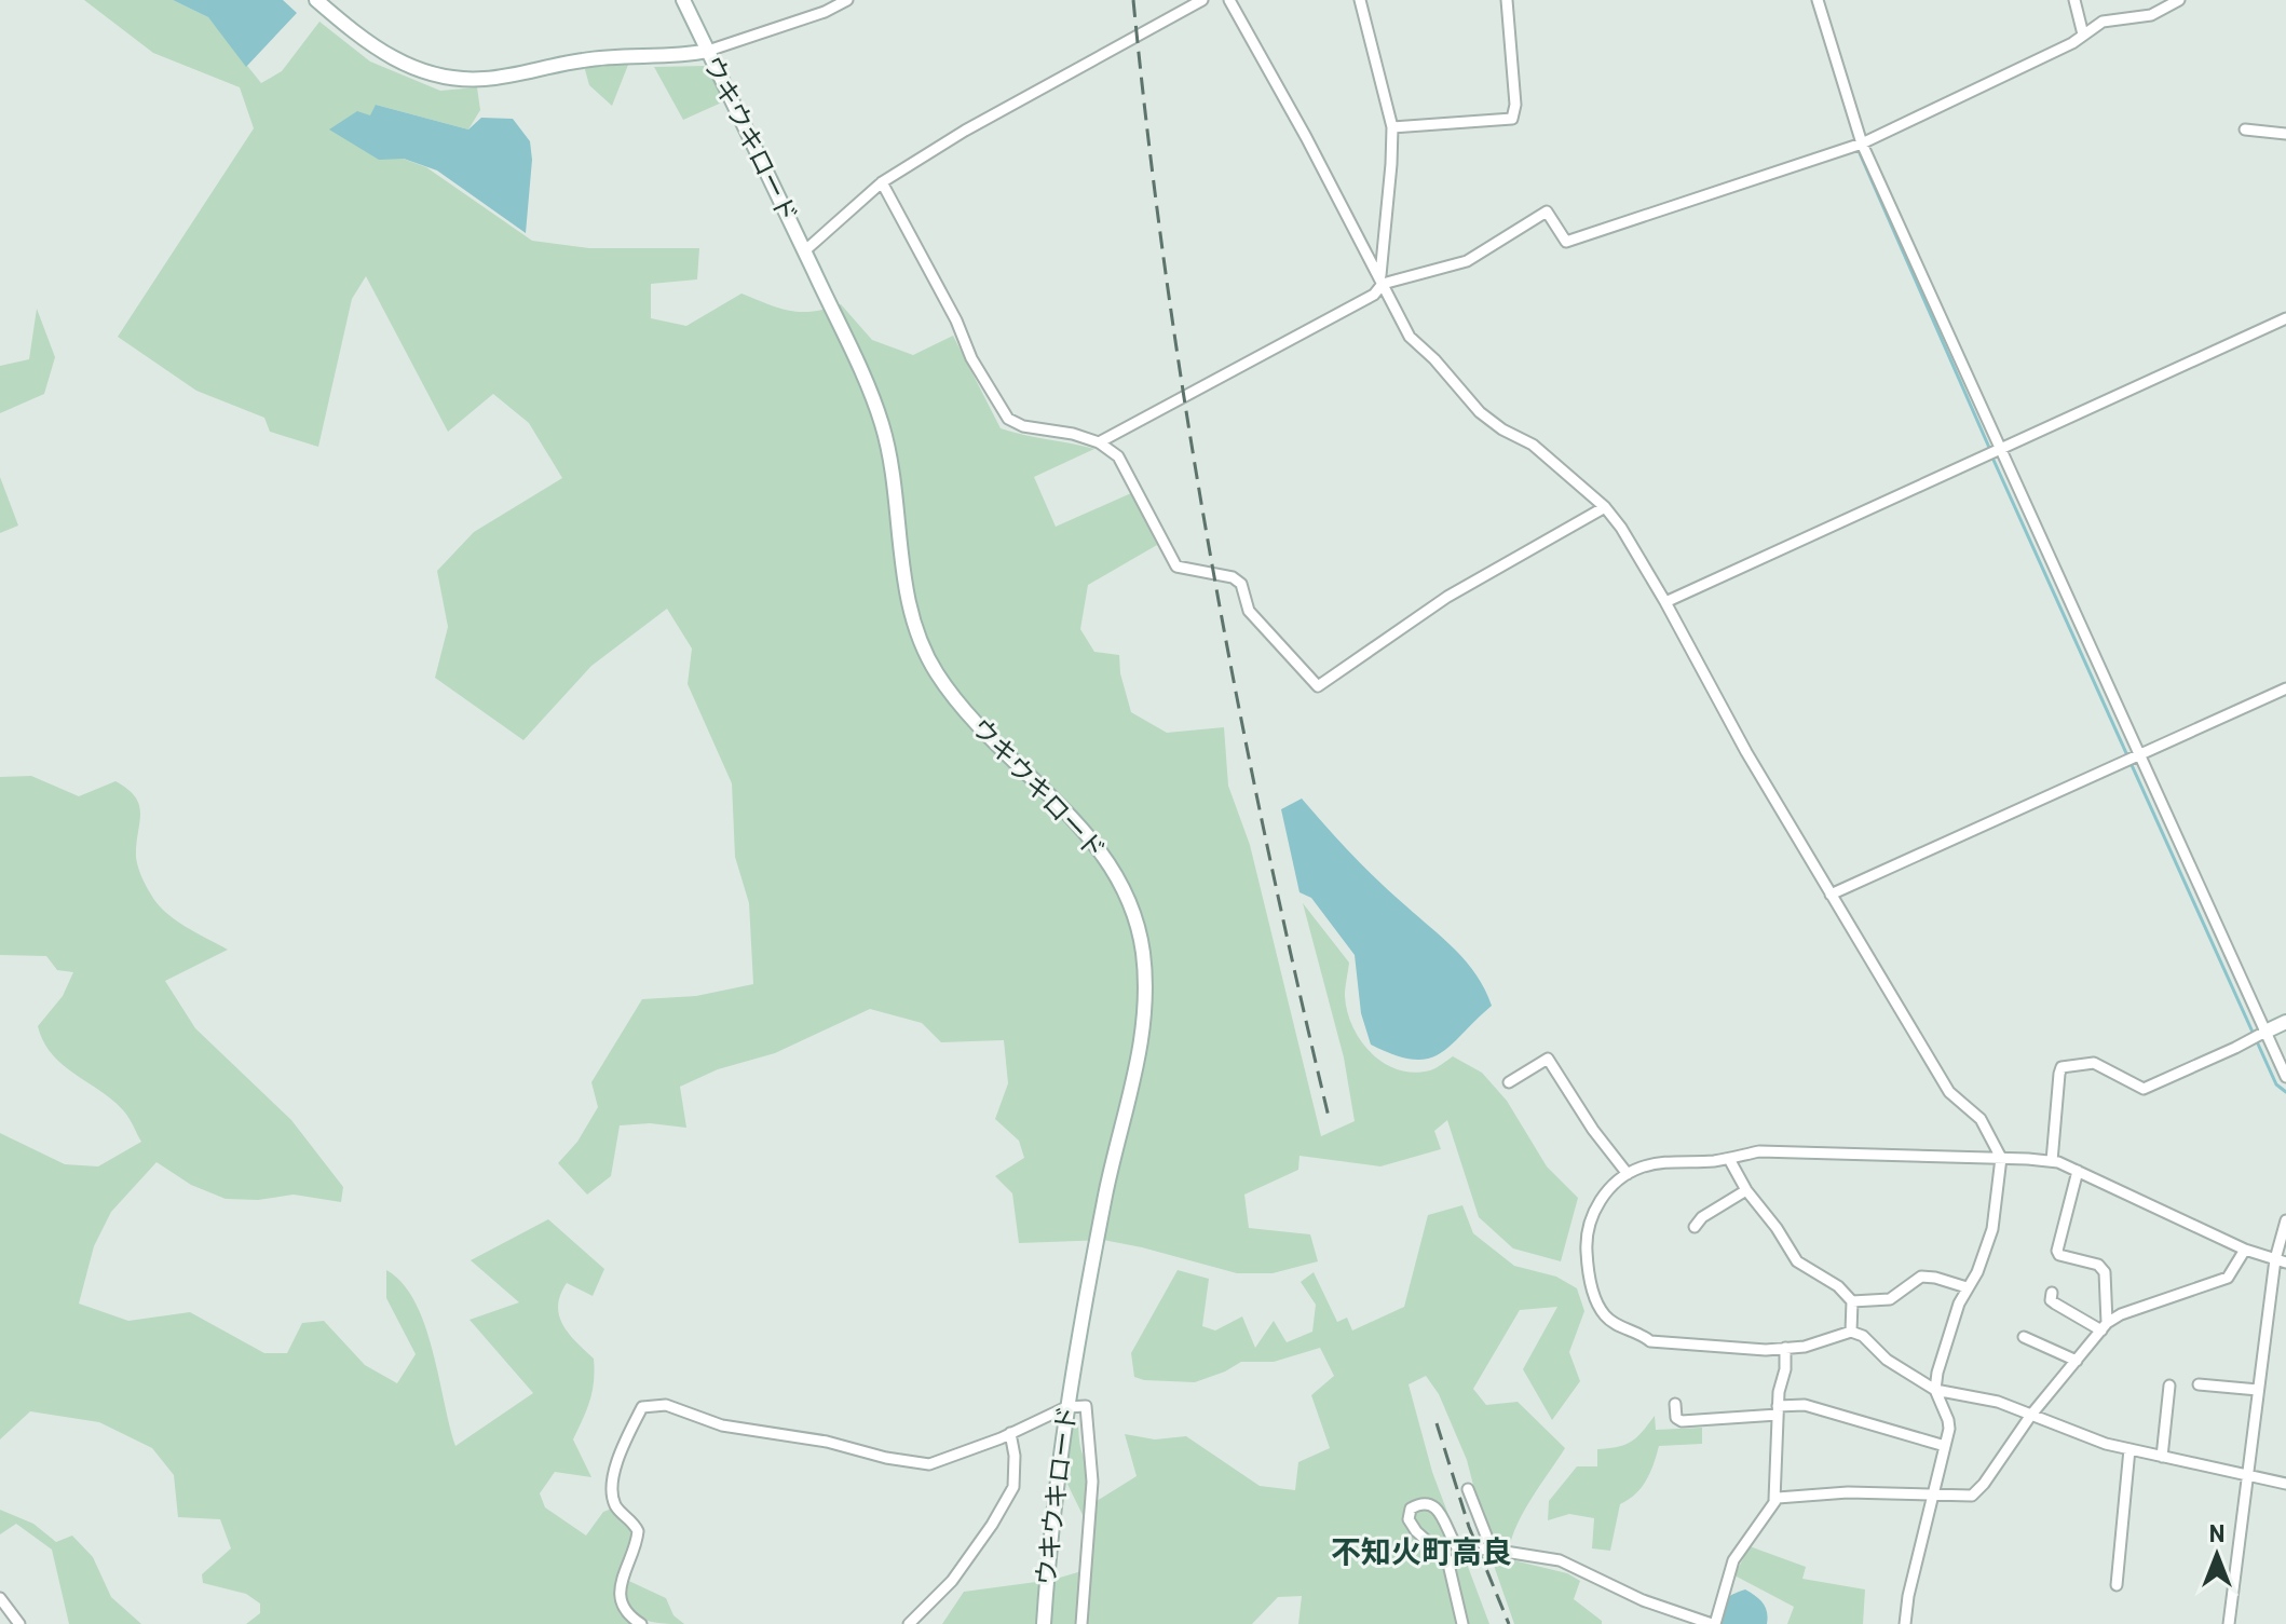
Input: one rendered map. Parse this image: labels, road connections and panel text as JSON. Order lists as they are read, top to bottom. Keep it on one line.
{"streets":{"street":["ウキウキロード"]},"districts":["不知火町高良"],"north":"top"}
